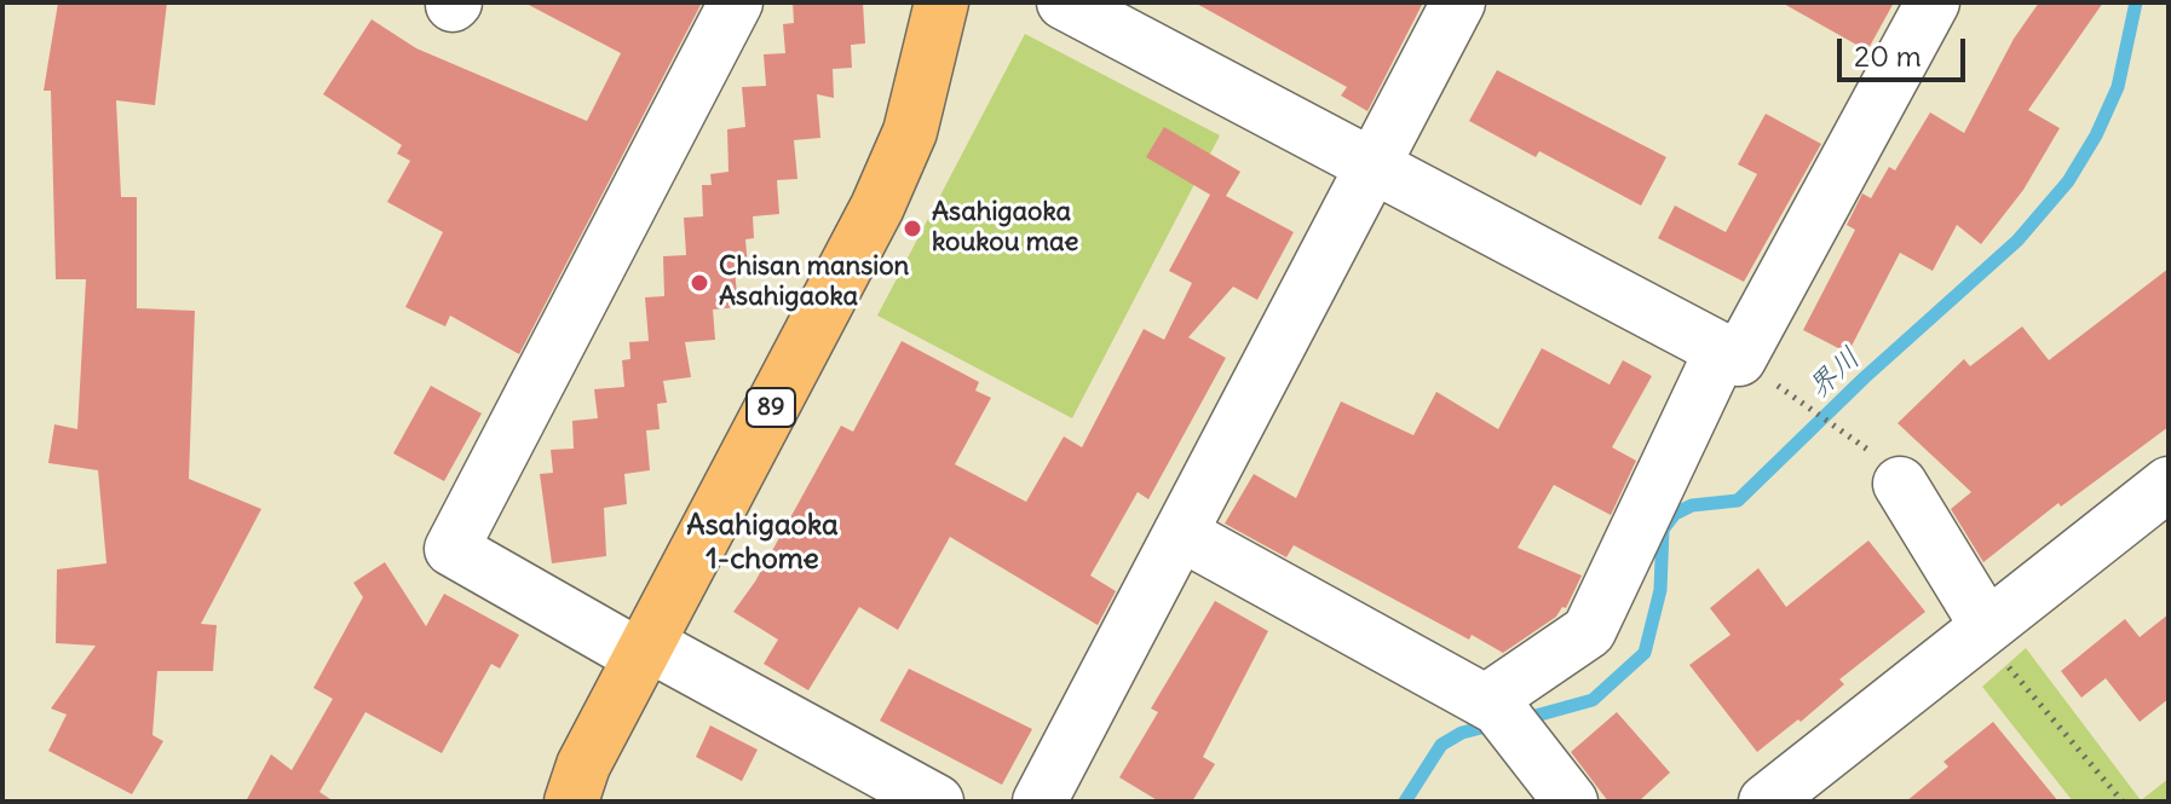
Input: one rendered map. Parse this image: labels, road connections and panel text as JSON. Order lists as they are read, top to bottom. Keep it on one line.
{"streets":{"main road":["89"]},"districts":["Asahigaoka 1-chome"],"water":["界川"],"places":["Asahigaoka koukou mae","Chisan mansion Asahigaoka"],"scale_bar":"20 m"}
